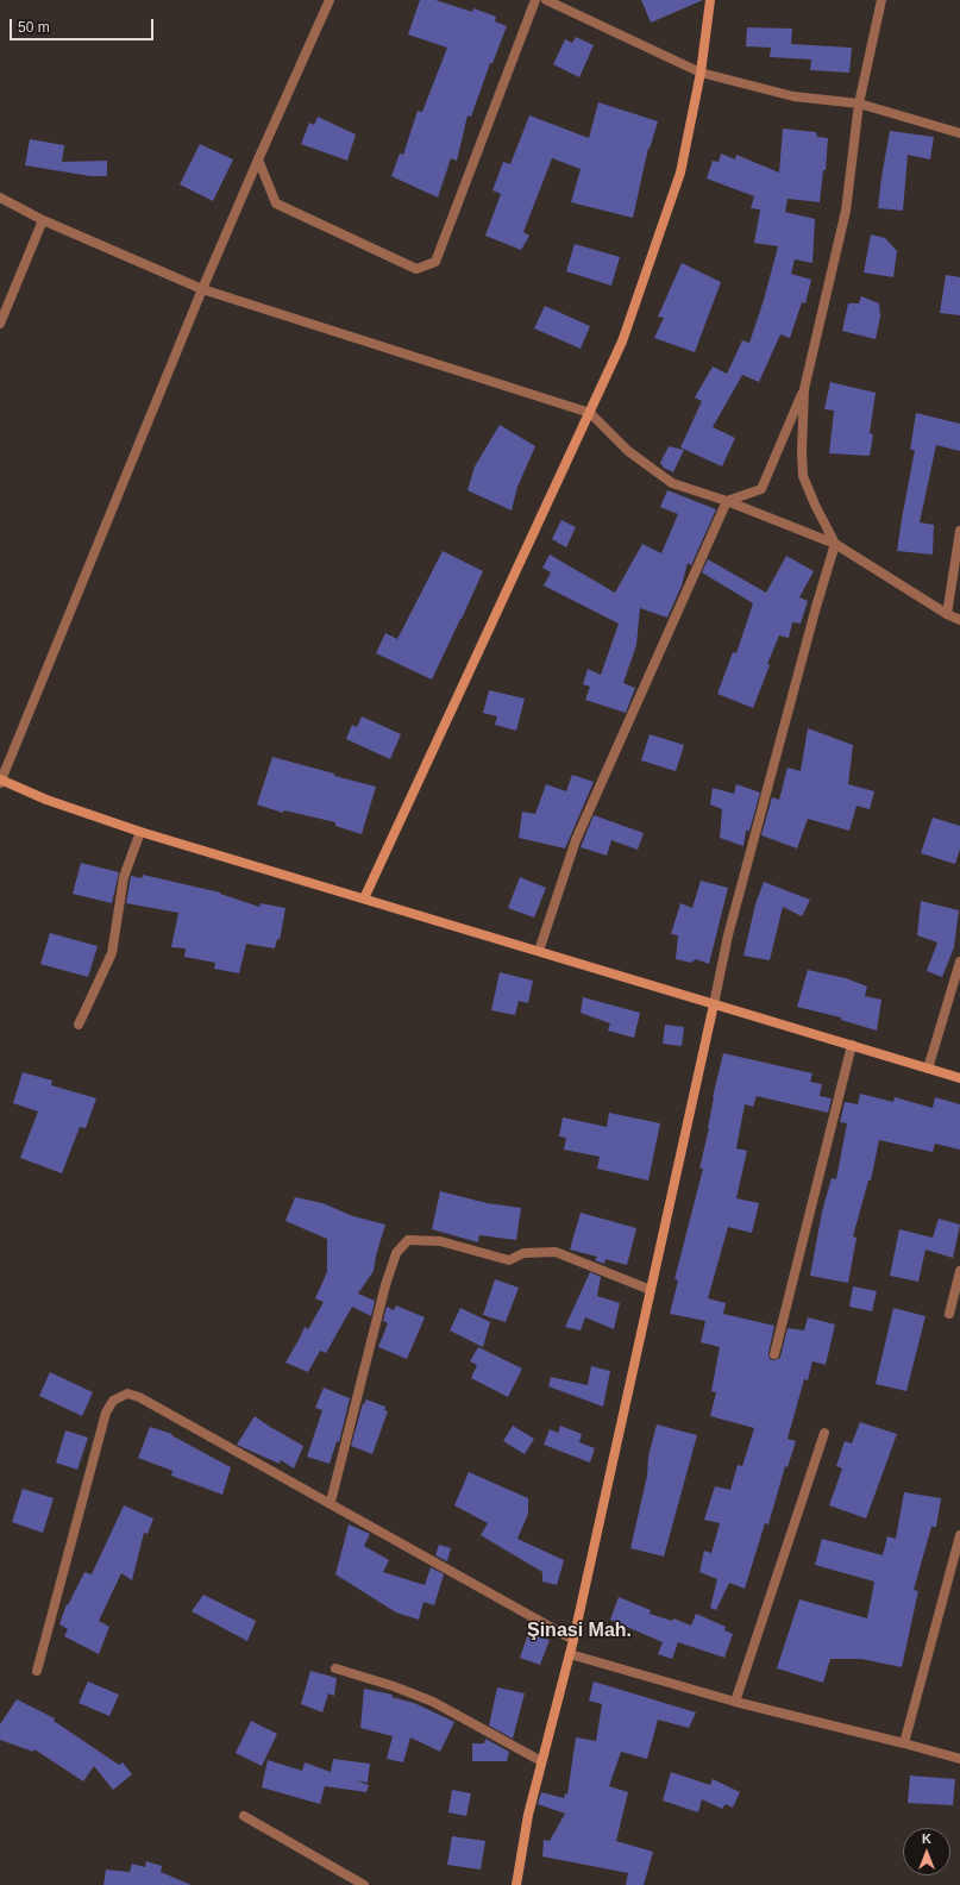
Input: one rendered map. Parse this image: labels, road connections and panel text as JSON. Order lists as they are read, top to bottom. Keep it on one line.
{"districts":["Şinasi Mah."],"scale_bar":"50 m","north":"top"}
